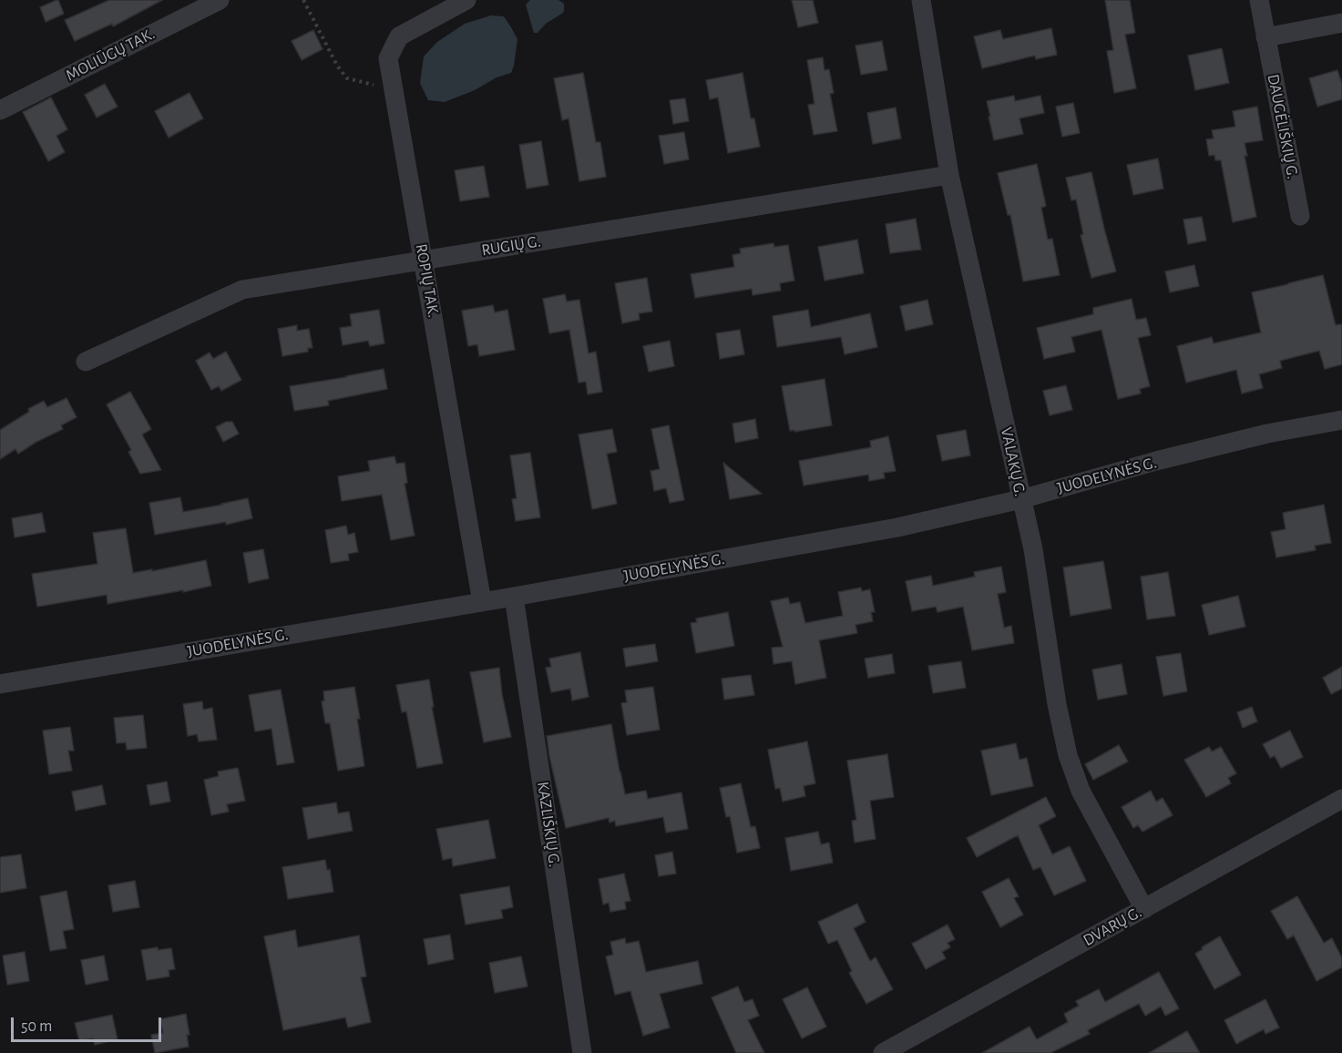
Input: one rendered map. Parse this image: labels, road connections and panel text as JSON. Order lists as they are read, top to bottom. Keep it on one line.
{"streets":{"street":["MOLIŪGŲ TAK.","DAUGĖLIŠKIŲ G.","RUGIŲ G.","ROPIŲ TAK.","VALAKŲ G.","JUODELYNĖS G.","KAZLIŠKIŲ G.","DVARŲ G."]},"crossings":[["RUGIŲ G.","ROPIŲ TAK."],["RUGIŲ G.","VALAKŲ G."],["ROPIŲ TAK.","JUODELYNĖS G."],["VALAKŲ G.","JUODELYNĖS G."],["VALAKŲ G.","DVARŲ G."],["JUODELYNĖS G.","KAZLIŠKIŲ G."]],"scale_bar":"50 m"}
